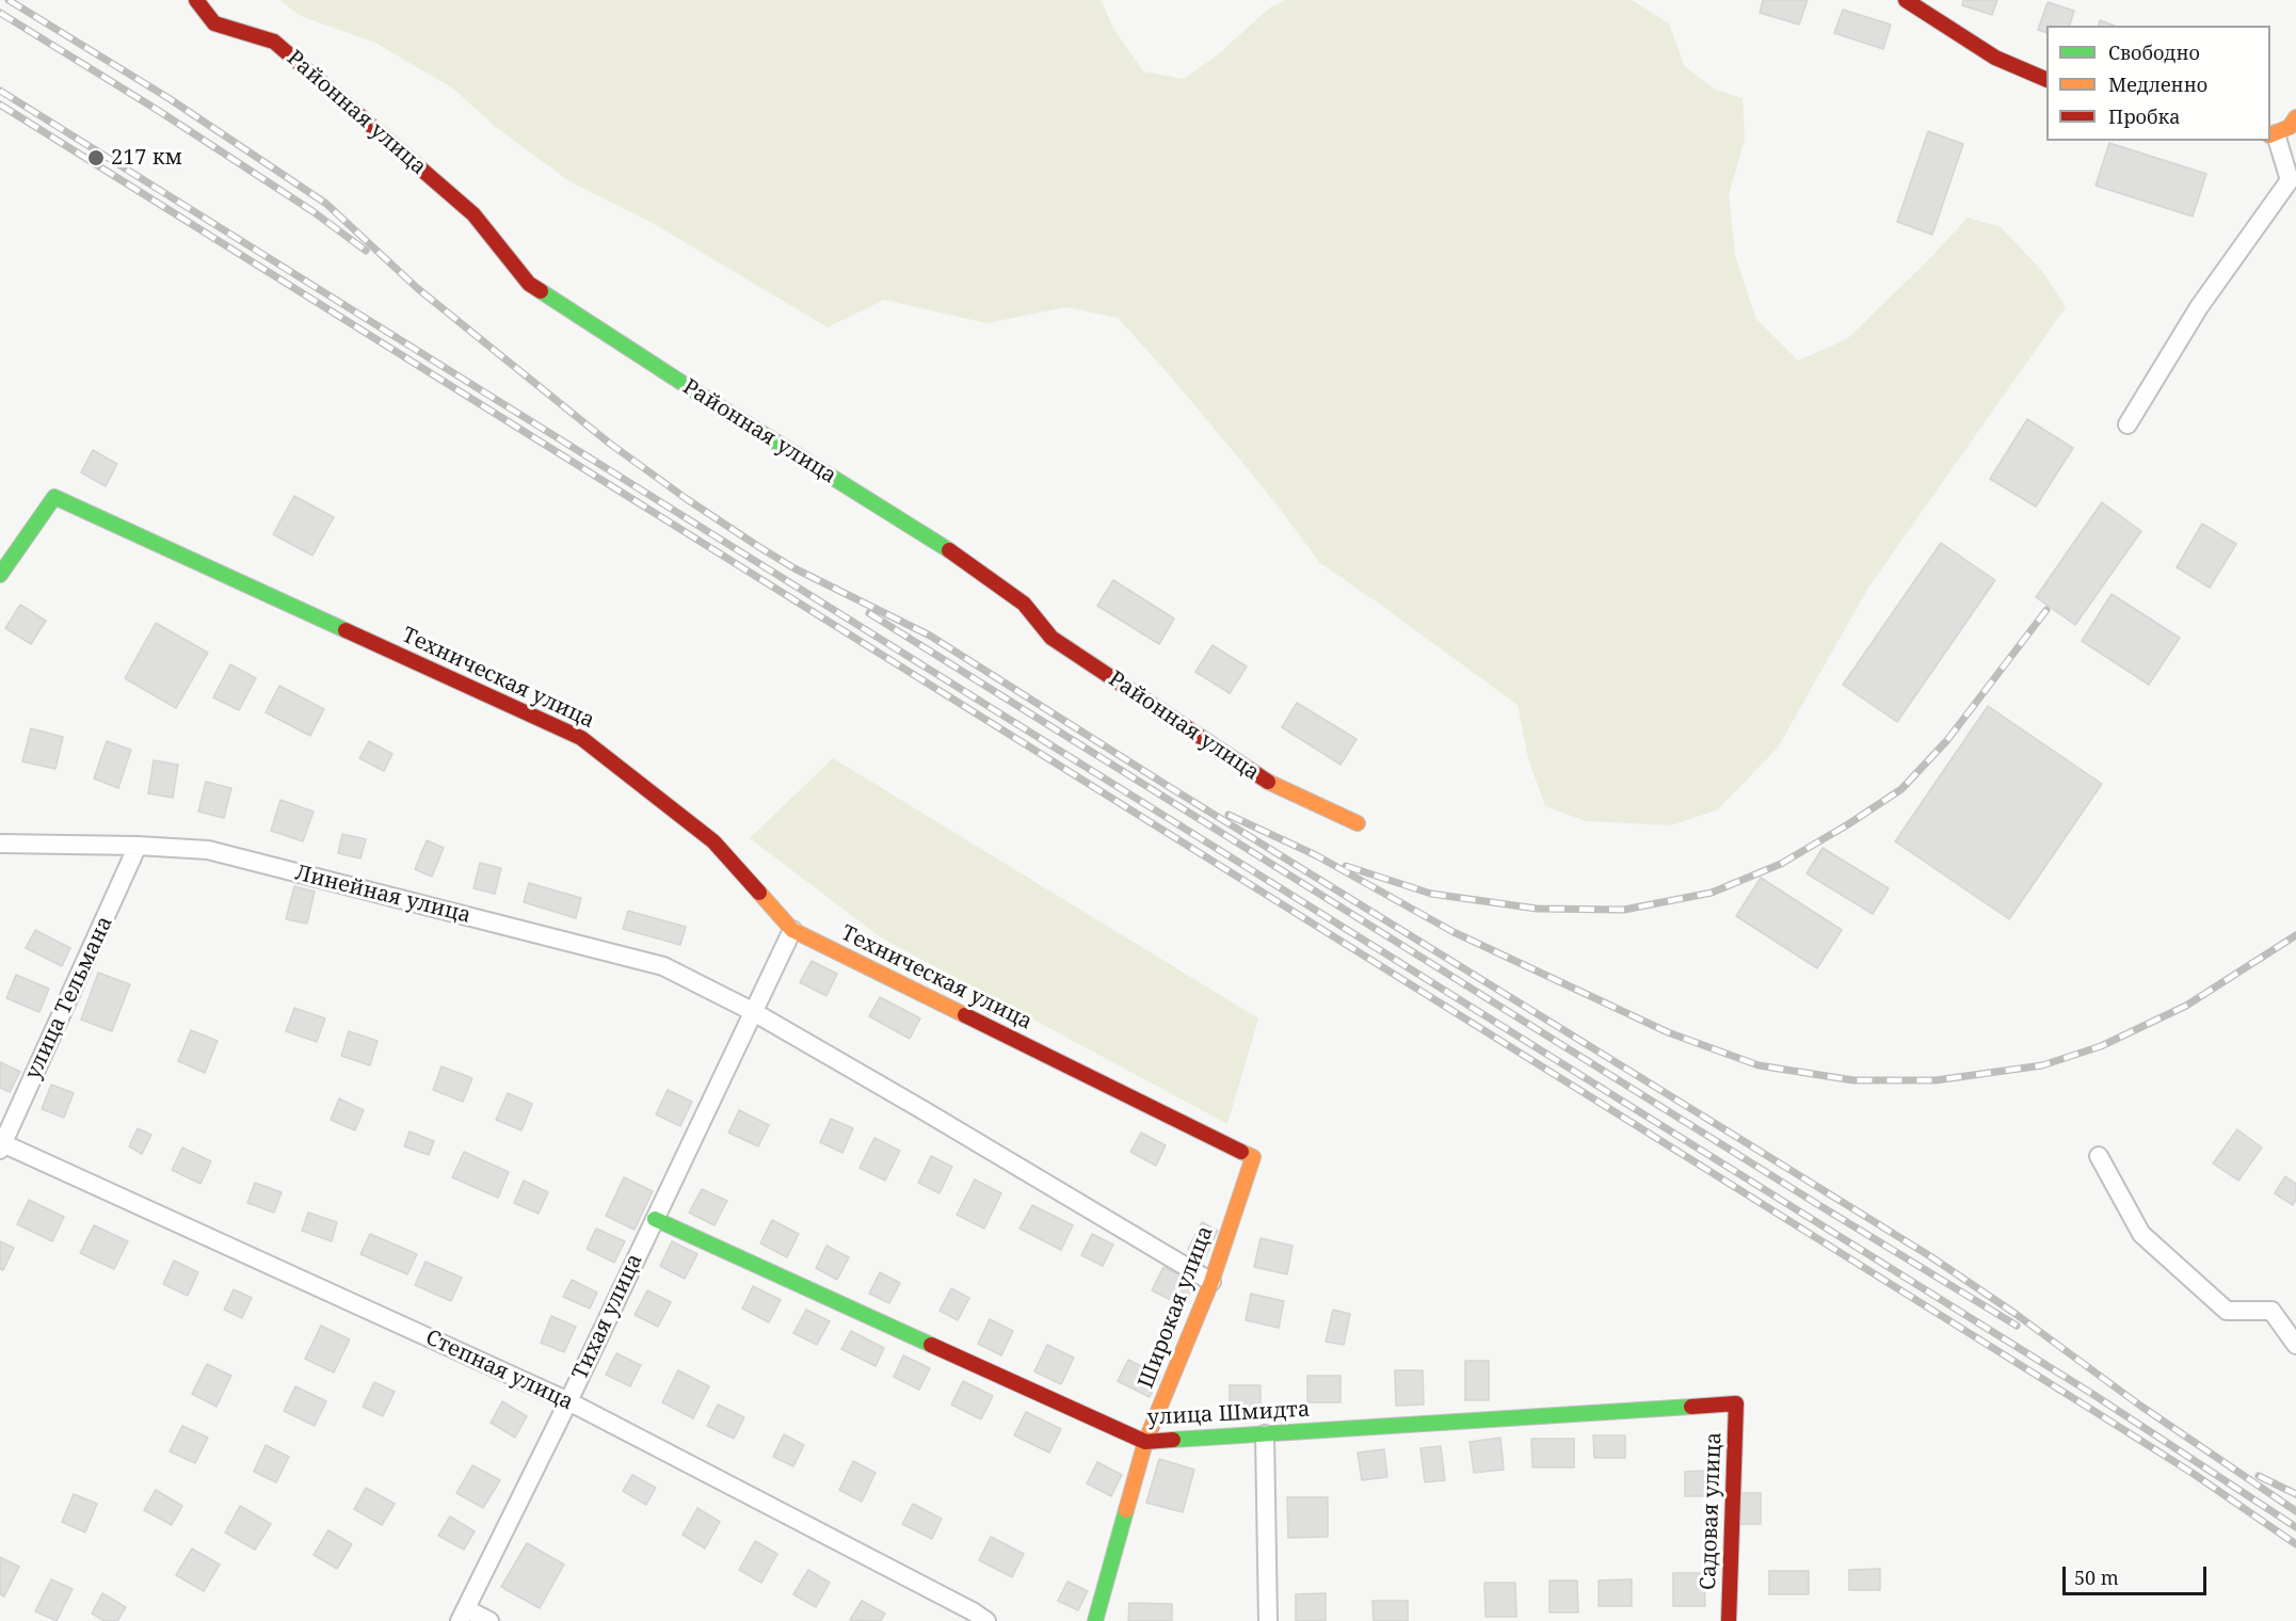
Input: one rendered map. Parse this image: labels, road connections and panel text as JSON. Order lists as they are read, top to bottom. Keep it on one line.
{"streets":{"street":["Районная улица","Техническая улица","Линейная улица","улица Тельмана","Широкая улица","Тихая улица","Степная улица","улица Шмидта","Садовая улица"]},"crossings":[["Техническая улица","Широкая улица"],["Техническая улица","Тихая улица"],["Линейная улица","улица Тельмана"],["Линейная улица","Тихая улица"],["улица Тельмана","Степная улица"],["Широкая улица","улица Шмидта"],["Тихая улица","Степная улица"],["Тихая улица","улица Шмидта"],["улица Шмидта","Садовая улица"]],"places":["217 км"],"legend":["Свободно","Медленно","Пробка"],"scale_bar":"50 m"}
